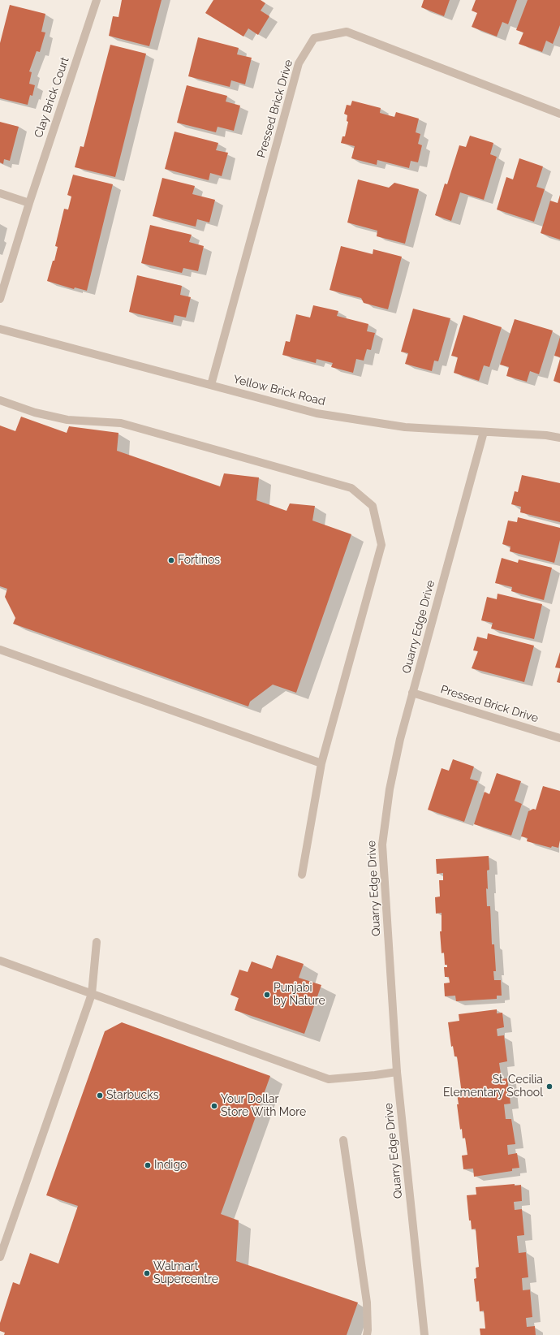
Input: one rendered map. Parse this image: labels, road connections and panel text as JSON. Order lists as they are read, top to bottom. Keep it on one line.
{"streets":{"street":["Clay Brick Court","Pressed Brick Drive","Yellow Brick Road","Quarry Edge Drive"]},"crossings":[["Pressed Brick Drive","Yellow Brick Road"],["Pressed Brick Drive","Quarry Edge Drive"],["Yellow Brick Road","Quarry Edge Drive"]],"places":["Fortinos","Punjabi by Nature","St. Cecilia Elementary School","Starbucks","Your Dollar Store With More","Indigo","Walmart Supercentre"]}
